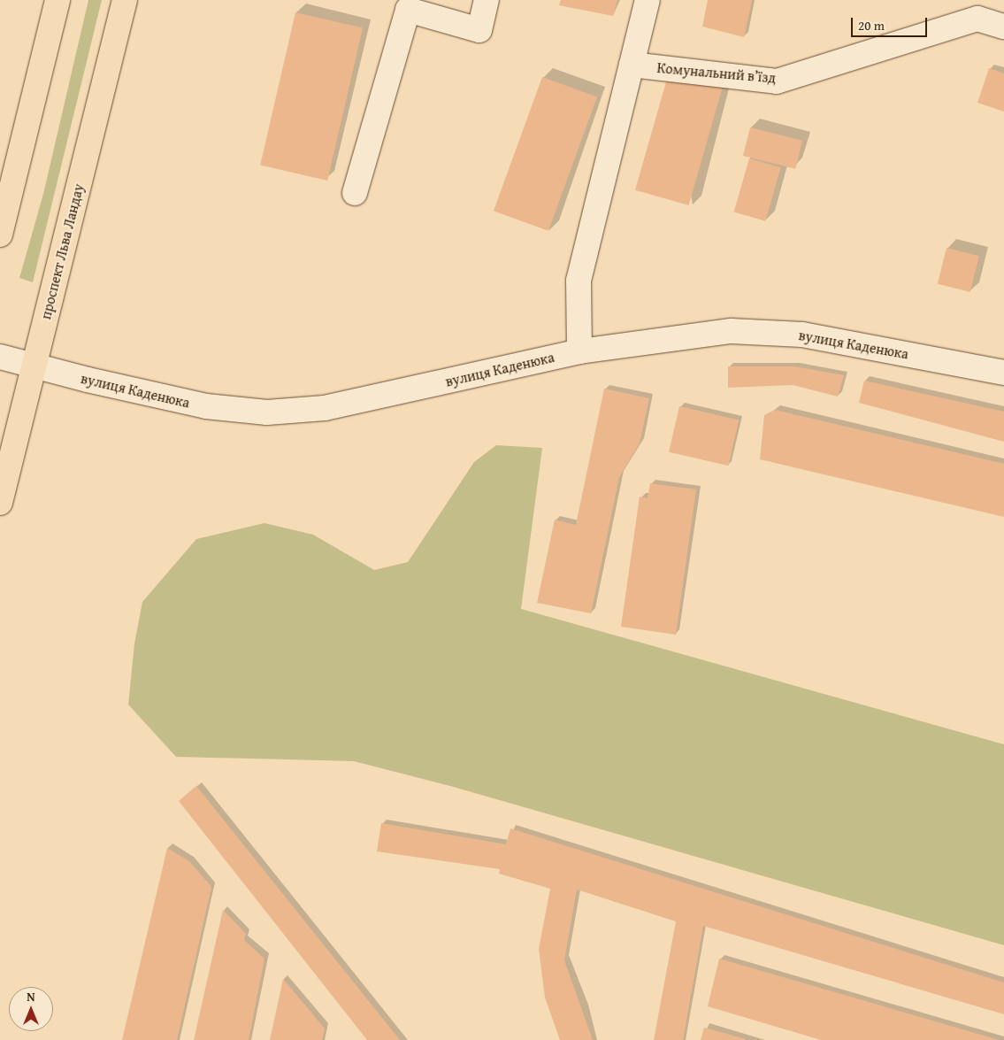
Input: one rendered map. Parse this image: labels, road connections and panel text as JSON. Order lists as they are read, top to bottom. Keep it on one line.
{"streets":{"main road":["проспект Льва Ландау"],"street":["Комунальний в’їзд","вулиця Каденюка"]},"crossings":[["проспект Льва Ландау","вулиця Каденюка"]],"scale_bar":"20 m","north":"top"}
